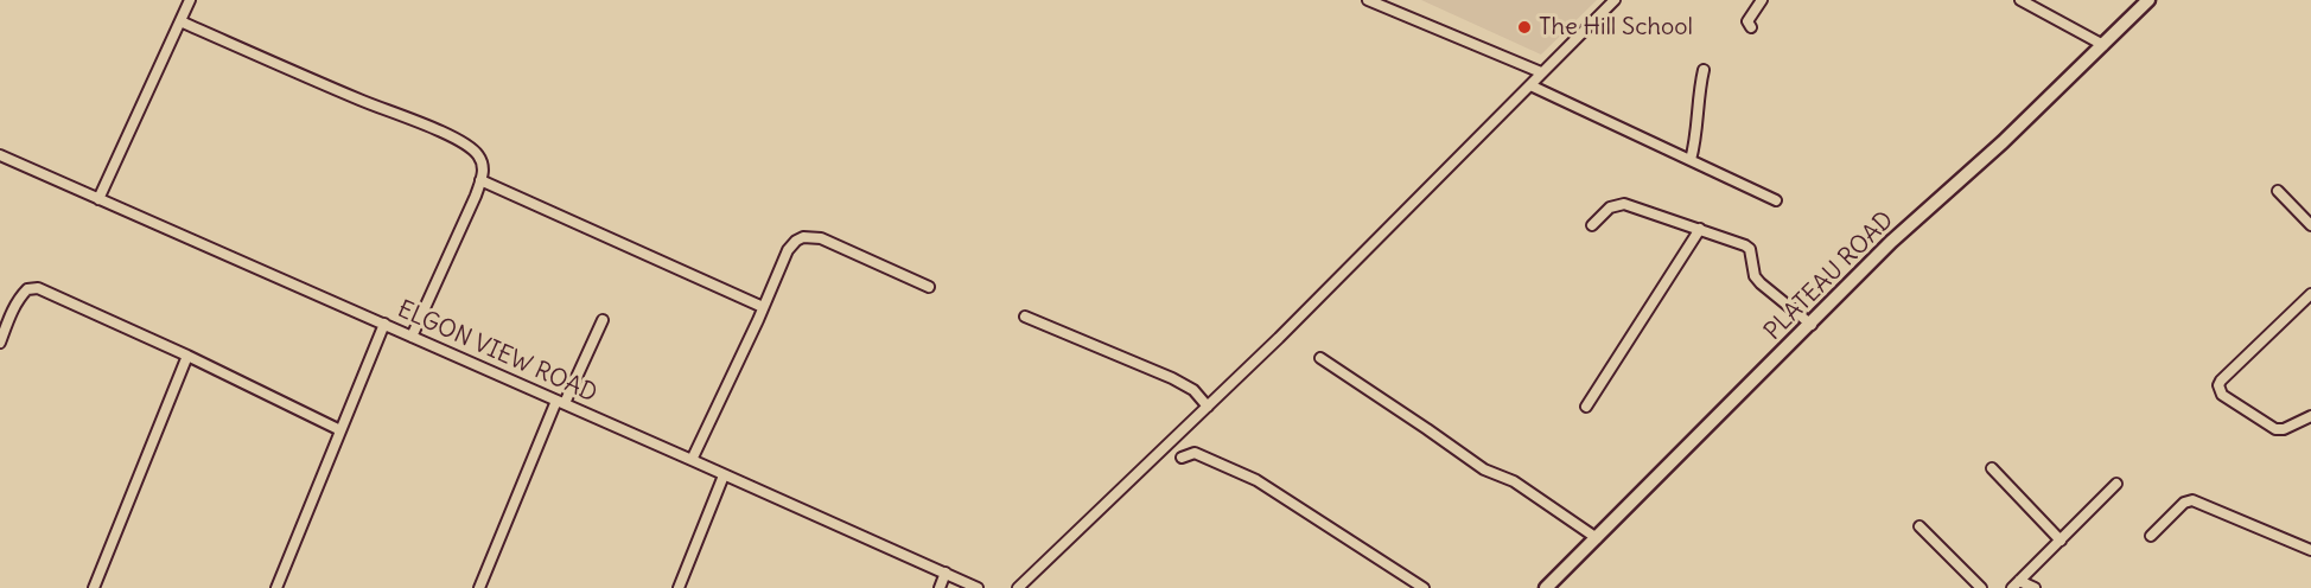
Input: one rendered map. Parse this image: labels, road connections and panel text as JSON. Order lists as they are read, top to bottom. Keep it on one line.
{"streets":{"street":["PLATEAU ROAD","ELGON VIEW ROAD"]},"places":["The Hill School"]}
